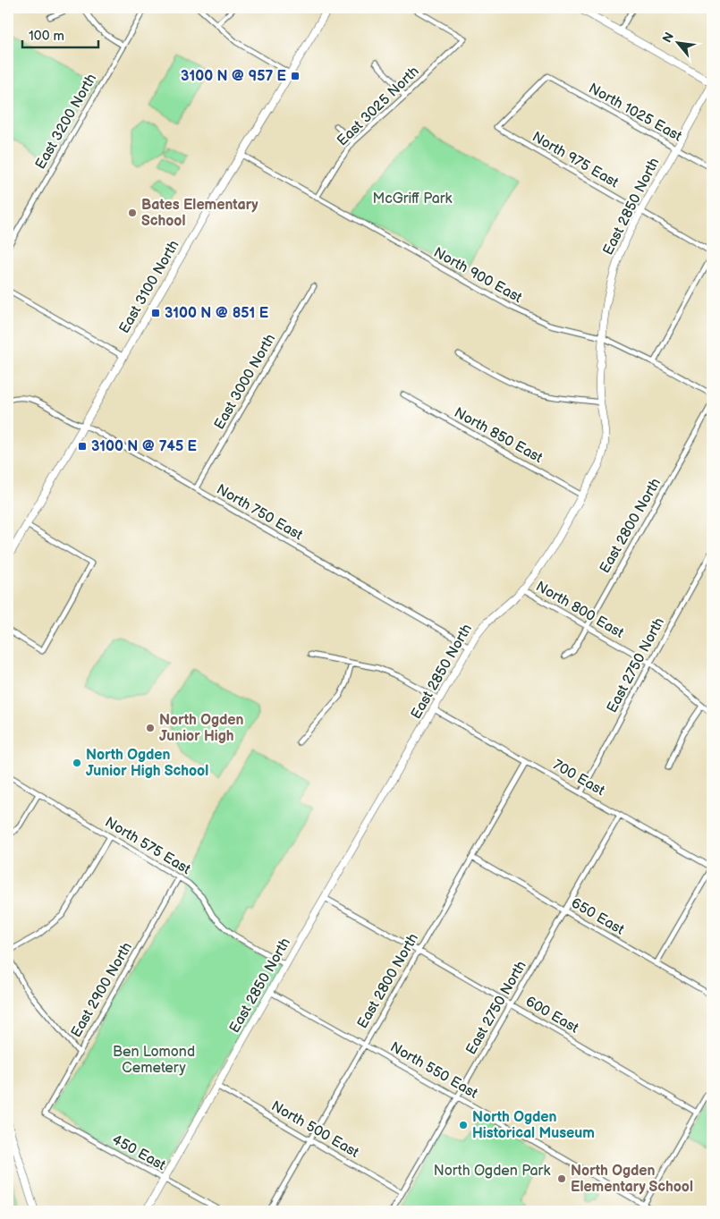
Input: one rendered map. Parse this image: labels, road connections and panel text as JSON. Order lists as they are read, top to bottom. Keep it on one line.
{"streets":{"street":["East 3025 North","North 1025 East","East 3200 North","North 975 East","East 2850 North","North 900 East","East 3100 North","East 3000 North","North 850 East","North 750 East","East 2800 North","North 800 East","East 2750 North","700 East","North 575 East","650 East","East 2900 North","600 East","North 550 East","North 500 East","450 East"]},"crossings":[["East 3025 North","North 900 East"],["North 1025 East","North 975 East"],["North 1025 East","East 2850 North"],["North 975 East","East 2850 North"],["East 2850 North","North 900 East"],["East 2850 North","North 850 East"],["East 2850 North","North 750 East"],["East 2850 North","North 800 East"],["East 2850 North","700 East"],["East 2850 North","North 575 East"],["East 2850 North","600 East"],["East 2850 North","North 550 East"],["East 2850 North","North 500 East"],["East 2850 North","450 East"],["North 900 East","East 3100 North"],["East 3100 North","North 750 East"],["East 3000 North","North 750 East"],["East 2800 North","North 800 East"],["East 2800 North","700 East"],["East 2800 North","650 East"],["East 2800 North","600 East"],["East 2800 North","North 550 East"],["East 2800 North","North 500 East"],["North 800 East","East 2750 North"],["East 2750 North","700 East"],["East 2750 North","650 East"],["East 2750 North","600 East"],["East 2750 North","North 550 East"],["East 2750 North","North 500 East"],["North 575 East","East 2900 North"],["East 2900 North","450 East"]],"parks":["McGriff Park","Ben Lomond Cemetery","North Ogden Park"],"places":{"transit":["3100 N @ 957 E","3100 N @ 851 E","3100 N @ 745 E"],"other":["Bates Elementary School","North Ogden Junior High","North Ogden Junior High School","North Ogden Historical Museum","North Ogden Elementary School"]},"scale_bar":"100 m","north":"top left"}
